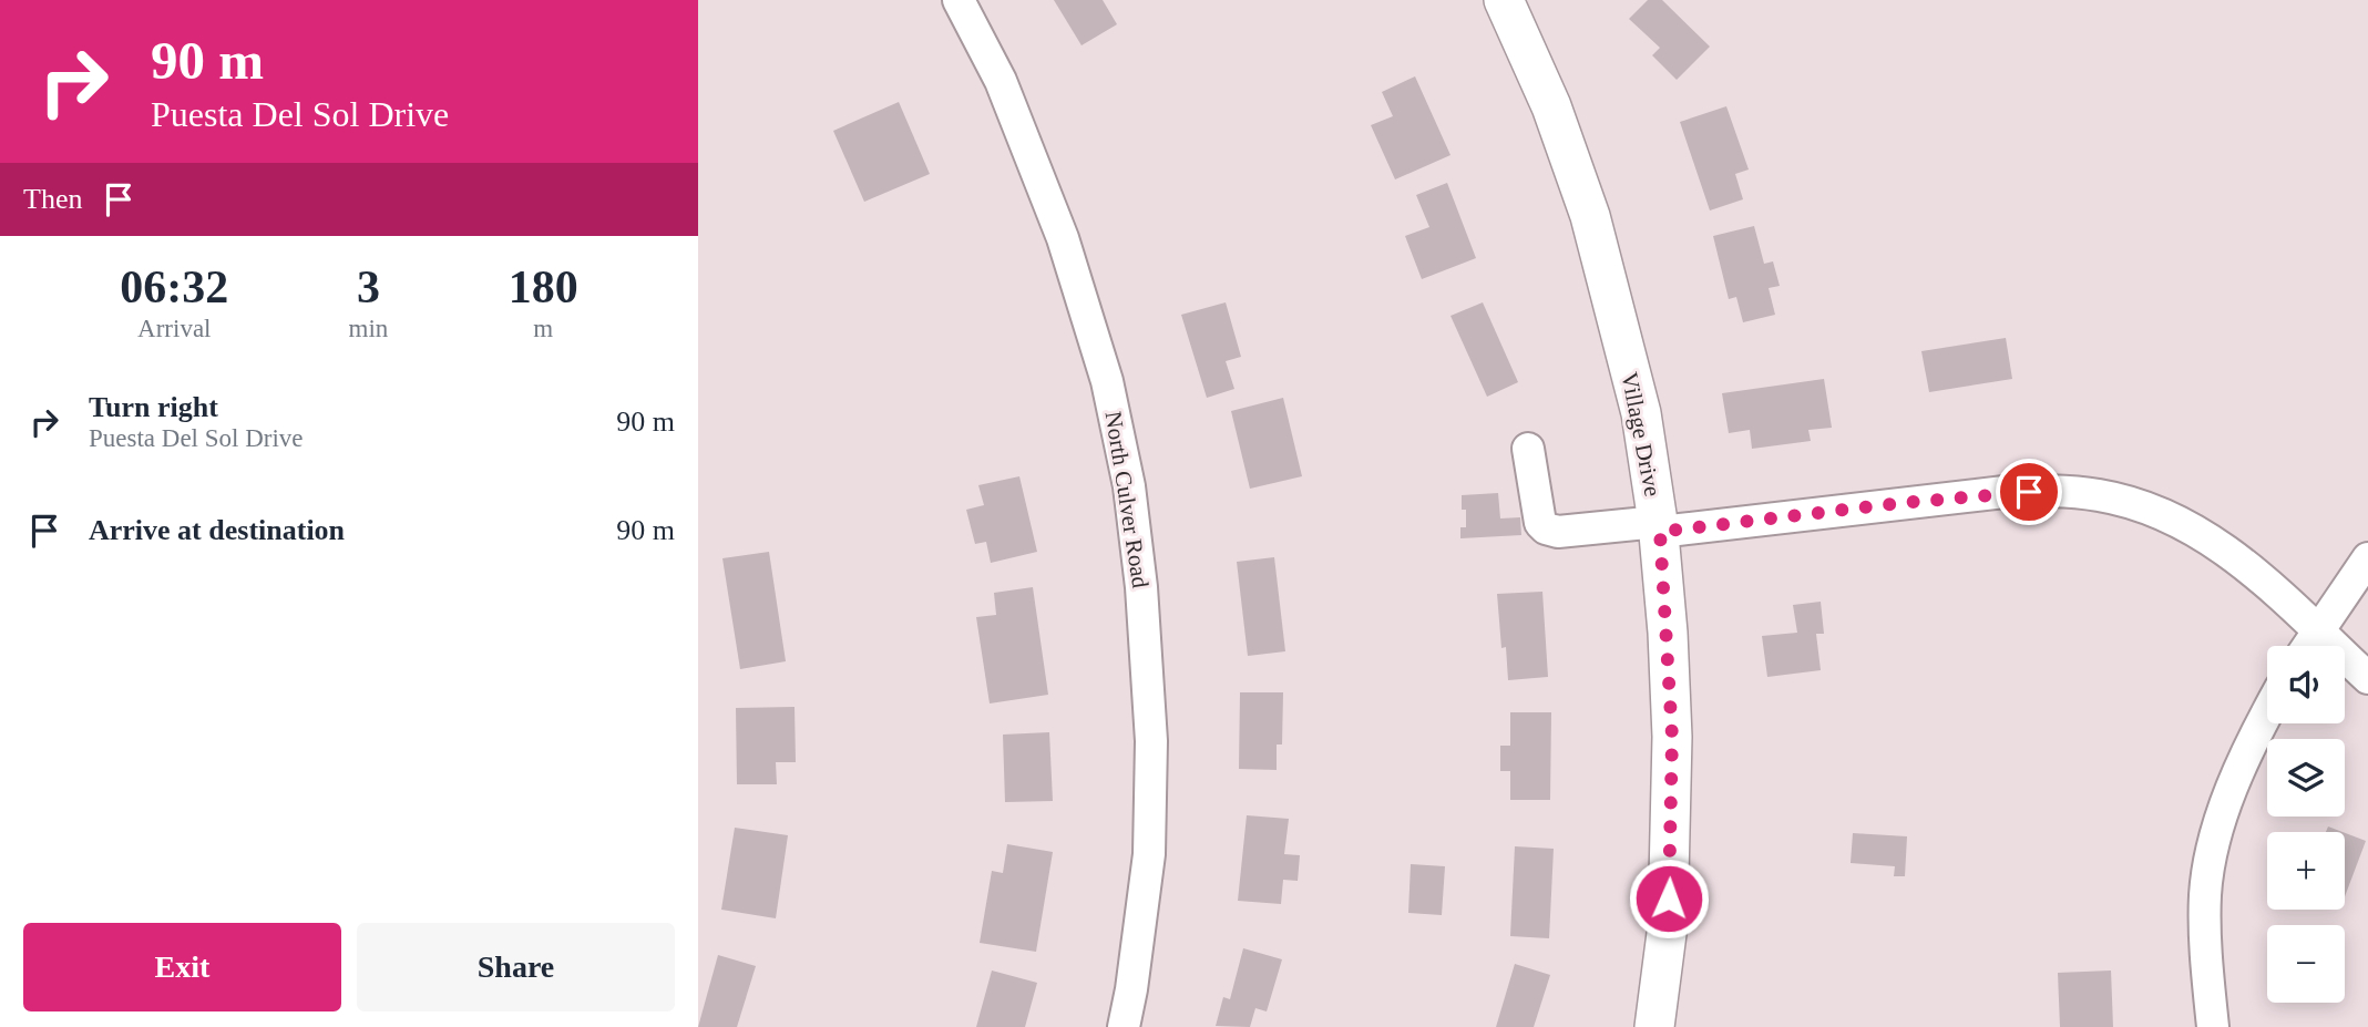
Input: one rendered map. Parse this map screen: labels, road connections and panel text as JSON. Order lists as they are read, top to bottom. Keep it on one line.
{"streets":{"main road":["Village Drive"],"street":["North Culver Road"]},"page":{"turn":["90 m","Puesta Del Sol Drive"],"then":"Then","eta":["06:32","Arrival","3","min","180","m"],"list":[{"name":"Turn right","note":"Puesta Del Sol Drive","value":"90 m"},{"name":"Arrive at destination","value":"90 m"}],"map_buttons":["+","−"],"buttons":["Exit","Share"]}}
